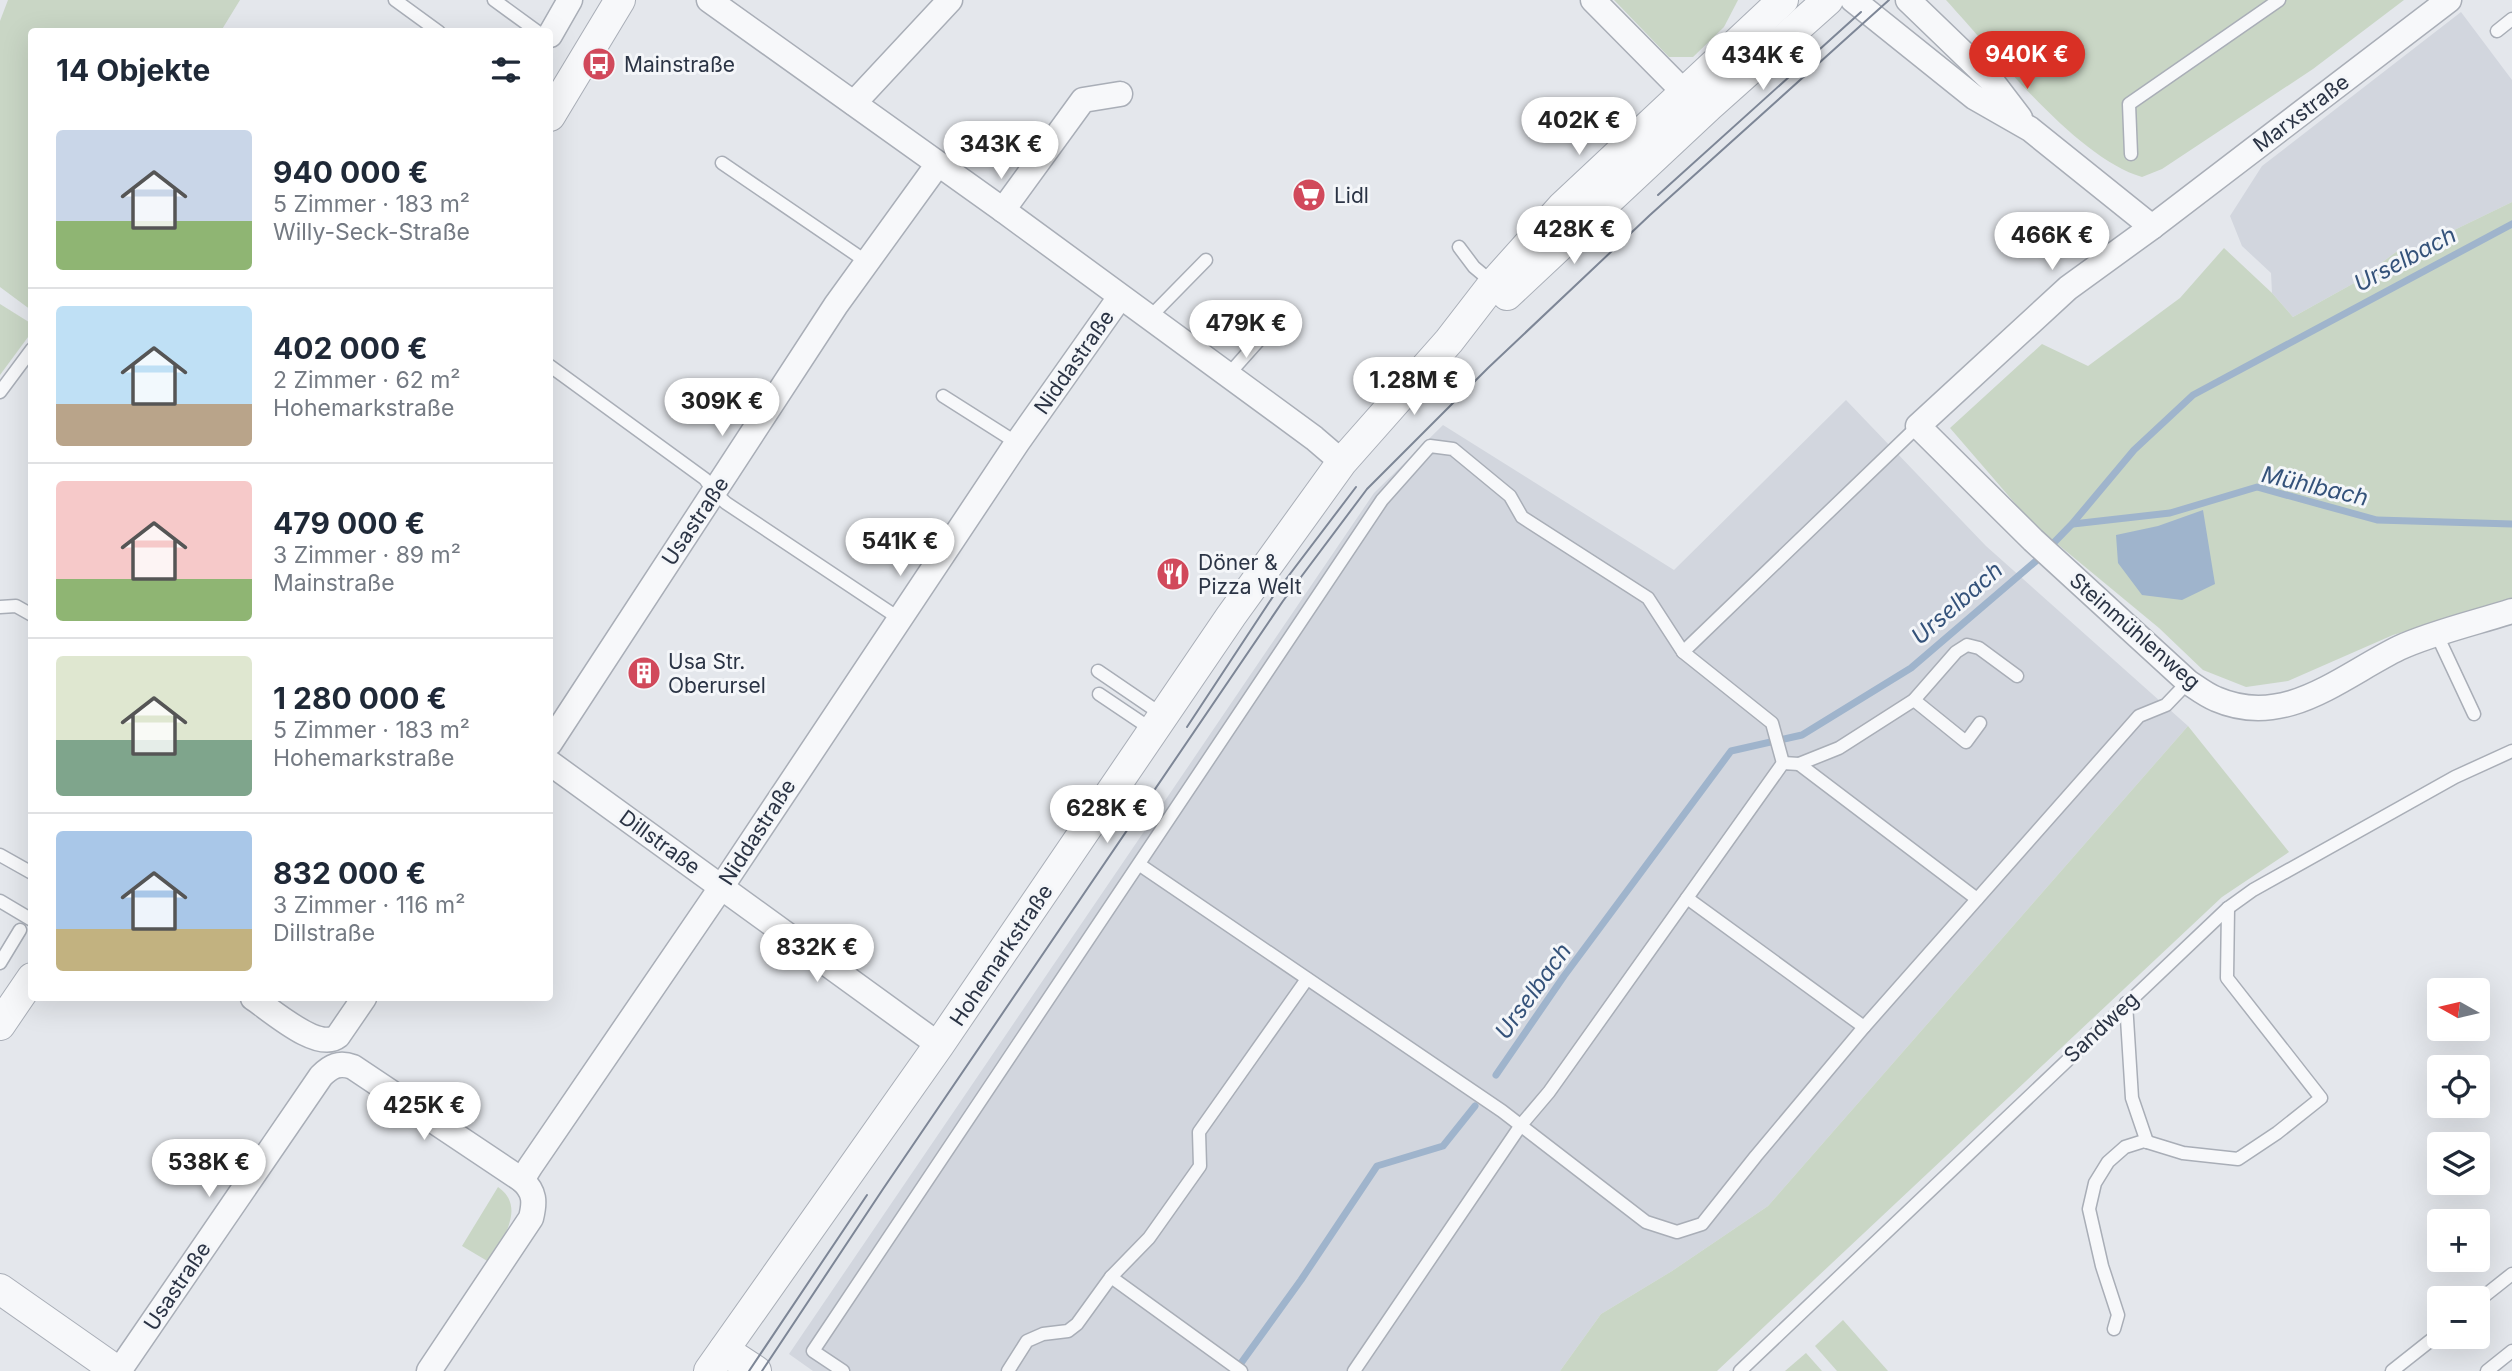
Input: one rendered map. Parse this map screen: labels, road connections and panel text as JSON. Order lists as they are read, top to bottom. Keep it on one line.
{"streets":{"street":["Marxstraße","Niddastraße","Usastraße","Steinmühlenweg","Dillstraße","Hohemarkstraße"],"lane":["Sandweg"]},"crossings":[["Marxstraße","Steinmühlenweg"],["Niddastraße","Usastraße"],["Niddastraße","Dillstraße"],["Dillstraße","Hohemarkstraße"]],"water":["Urselbach","Mühlbach"],"places":{"bus stop":["Mainstraße"],"supermarket":["Lidl"],"restaurant":["Döner & Pizza Welt"],"building":["Usa Str. Oberursel"]},"north":"left","page":{"heading":"14 Objekte","price":["940K €","434K €","402K €","343K €","428K €","466K €","479K €","1.28M €","309K €","541K €","628K €","832K €","425K €","538K €"],"list":[{"name":"940 000 €","note":"5 Zimmer · 183 m² · Willy-Seck-Straße"},{"name":"402 000 €","note":"2 Zimmer · 62 m² · Hohemarkstraße"},{"name":"479 000 €","note":"3 Zimmer · 89 m² · Mainstraße"},{"name":"1 280 000 €","note":"5 Zimmer · 183 m² · Hohemarkstraße"},{"name":"832 000 €","note":"3 Zimmer · 116 m² · Dillstraße"}],"map_buttons":["+","−"]}}
